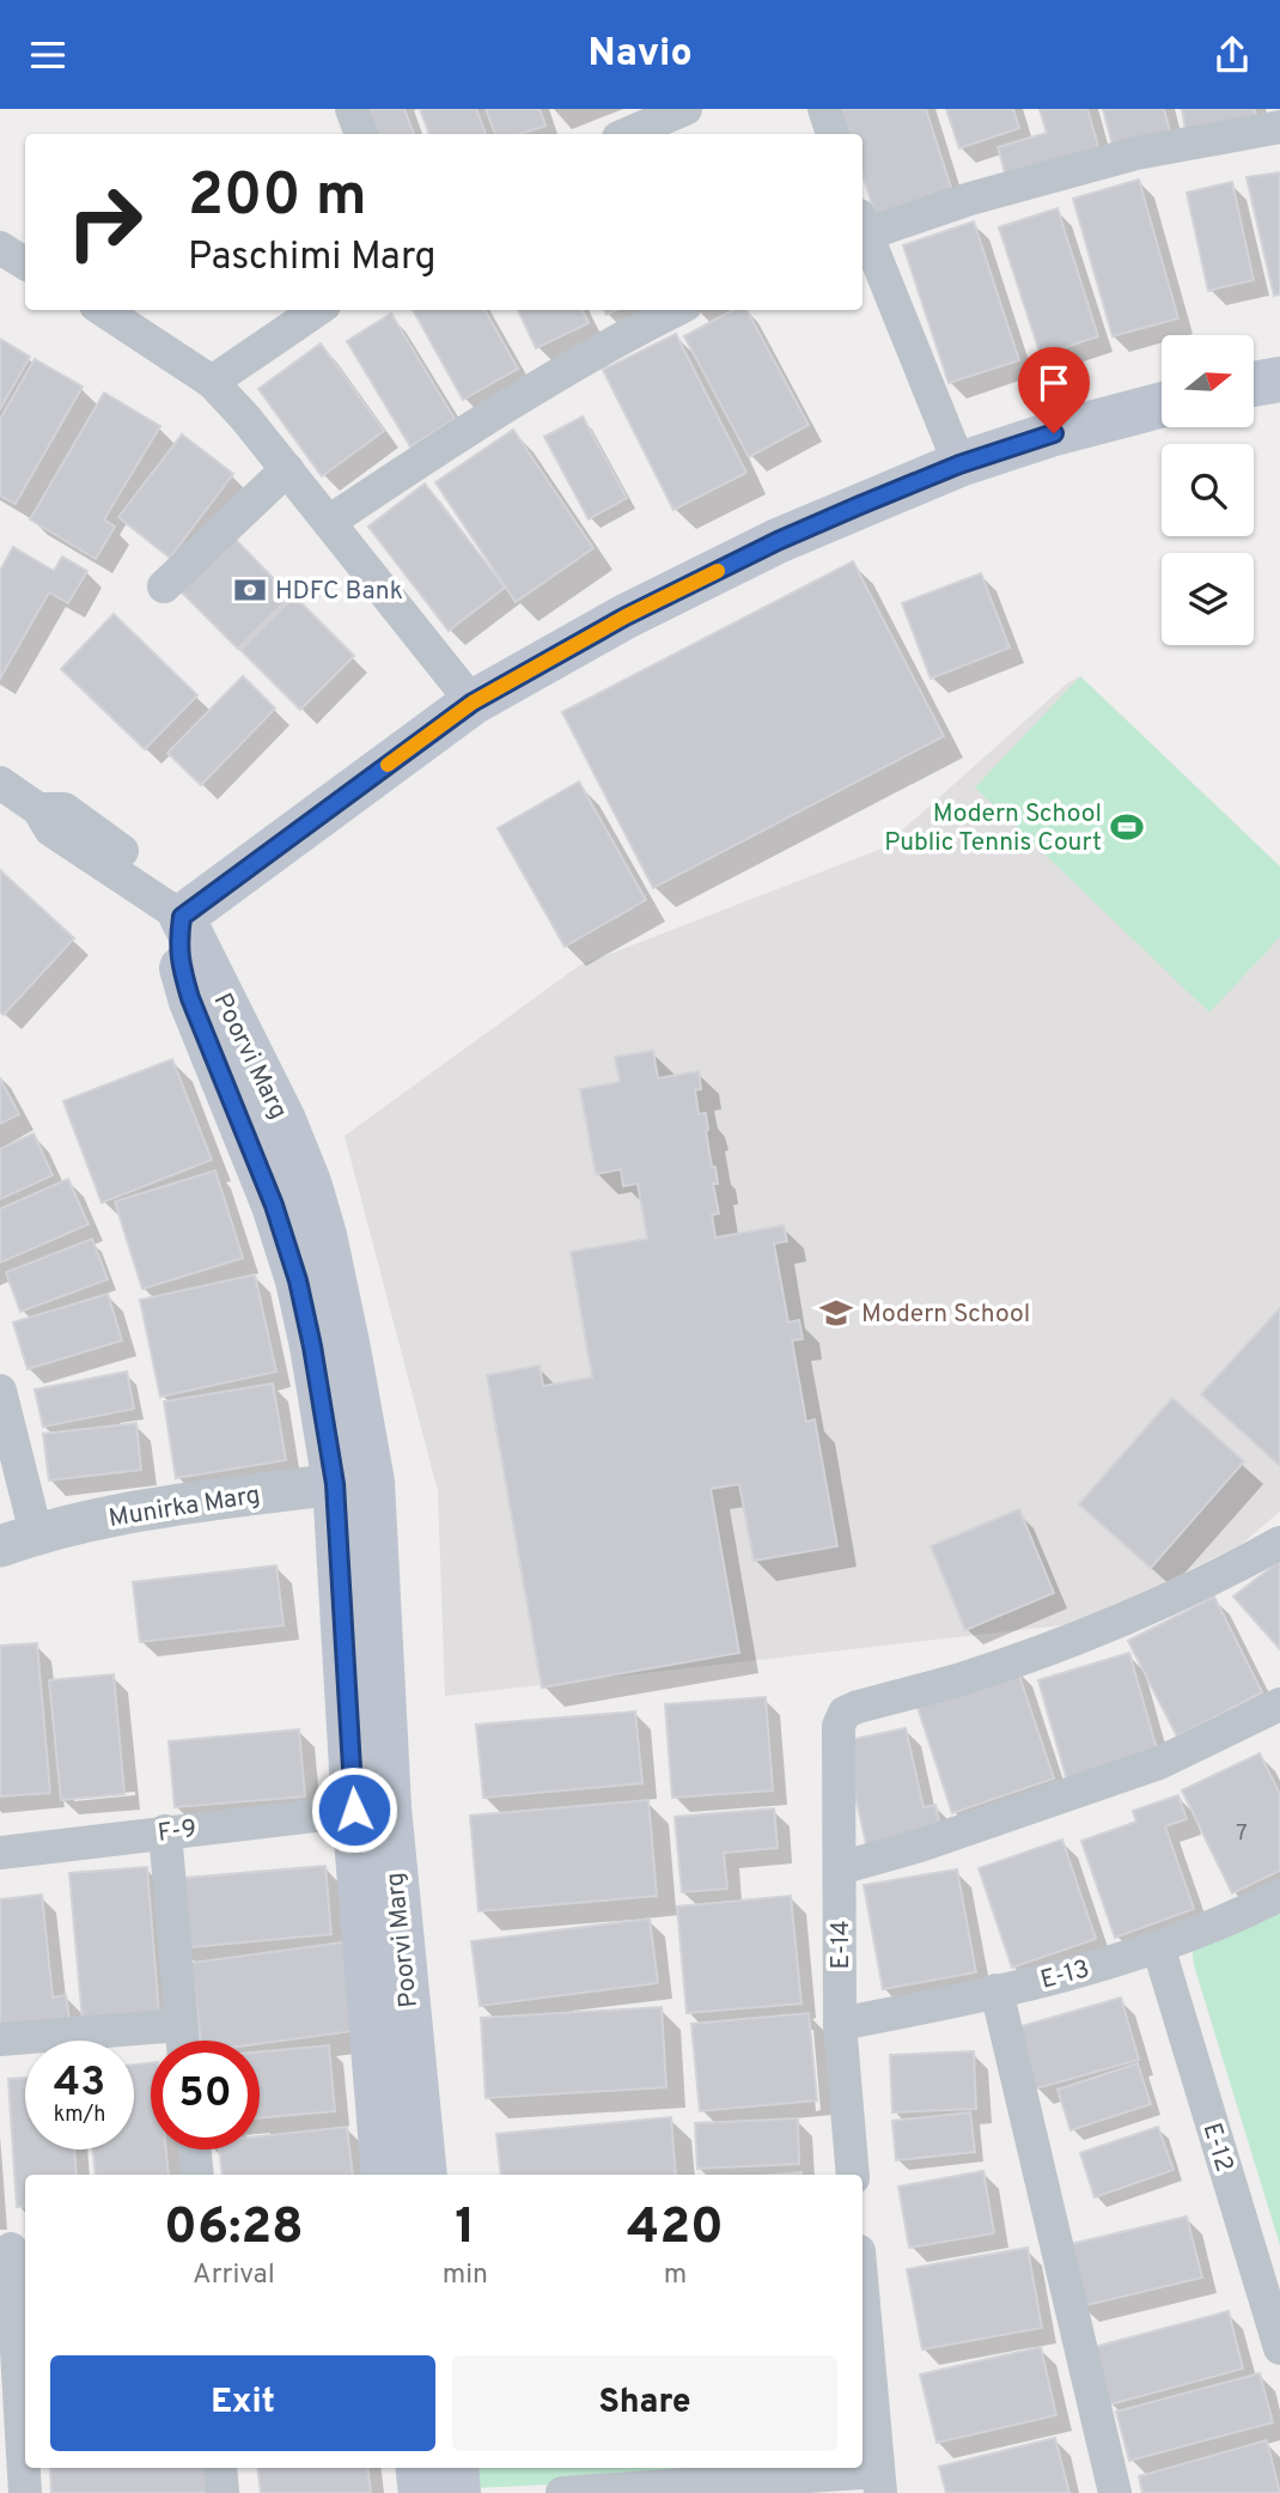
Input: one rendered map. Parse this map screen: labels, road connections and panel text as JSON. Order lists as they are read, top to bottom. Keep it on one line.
{"streets":{"main road":["Poorvi Marg"],"street":["Munirka Marg","F-9","E-14","E-13","E-12"]},"crossings":[["Poorvi Marg","Munirka Marg"],["Poorvi Marg","F-9"],["E-14","E-13"],["E-13","E-12"]],"places":{"bank":["HDFC Bank"],"sports":["Modern School Public Tennis Court"],"school or university":["Modern School"]},"house_numbers":["7"],"north":"right","page":{"header":"Navio","turn":["200 m","Paschimi Marg"],"speed":"43 km/h","limit":"50","eta":["06:28","Arrival","1","min","420","m"],"buttons":["Exit","Share"]}}
